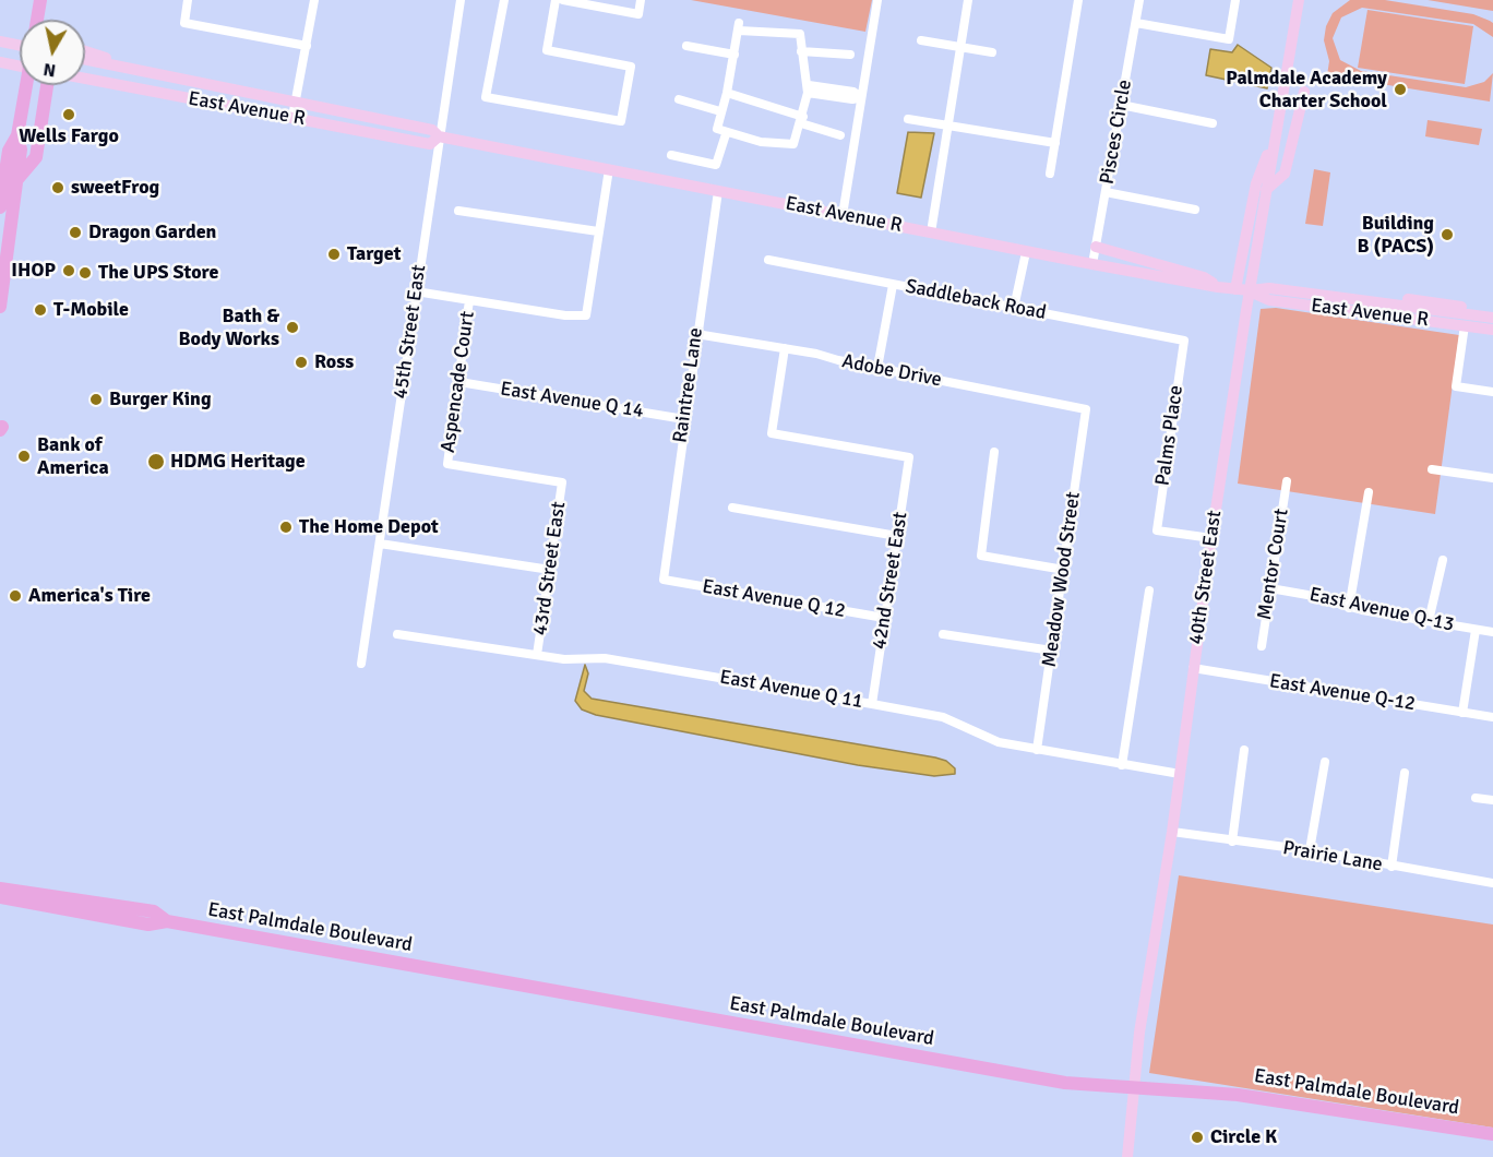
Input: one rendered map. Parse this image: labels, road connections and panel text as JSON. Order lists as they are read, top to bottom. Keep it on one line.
{"streets":{"highway":["East Palmdale Boulevard"],"main road":["East Avenue R","40th Street East"],"street":["Pisces Circle","Saddleback Road","45th Street East","Adobe Drive","Aspencade Court","Raintree Lane","East Avenue Q 14","Palms Place","Mentor Court","43rd Street East","Meadow Wood Street","42nd Street East","East Avenue Q 12","East Avenue Q-13","East Avenue Q 11","East Avenue Q-12","Prairie Lane"]},"crossings":[["East Avenue R","Pisces Circle"],["East Avenue R","45th Street East"],["East Avenue R","Raintree Lane"],["East Avenue R","40th Street East"],["Saddleback Road","Palms Place"],["Adobe Drive","Raintree Lane"],["Adobe Drive","Meadow Wood Street"],["Adobe Drive","42nd Street East"],["Aspencade Court","East Avenue Q 14"],["Aspencade Court","43rd Street East"],["Raintree Lane","East Avenue Q 14"],["Raintree Lane","East Avenue Q 12"],["Palms Place","40th Street East"],["Mentor Court","East Avenue Q-13"],["43rd Street East","East Avenue Q 11"],["40th Street East","East Avenue Q 11"],["40th Street East","East Avenue Q-12"],["40th Street East","Prairie Lane"],["40th Street East","East Palmdale Boulevard"],["Meadow Wood Street","East Avenue Q 11"],["42nd Street East","East Avenue Q 12"],["42nd Street East","East Avenue Q 11"]],"places":["Palmdale Academy Charter School","Wells Fargo","sweetFrog","Dragon Garden","Building B (PACS)","Target","IHOP","The UPS Store","T-Mobile","Bath & Body Works","Ross","Burger King","Bank of America","HDMG Heritage","The Home Depot","America's Tire","Circle K"],"north":"bottom"}
